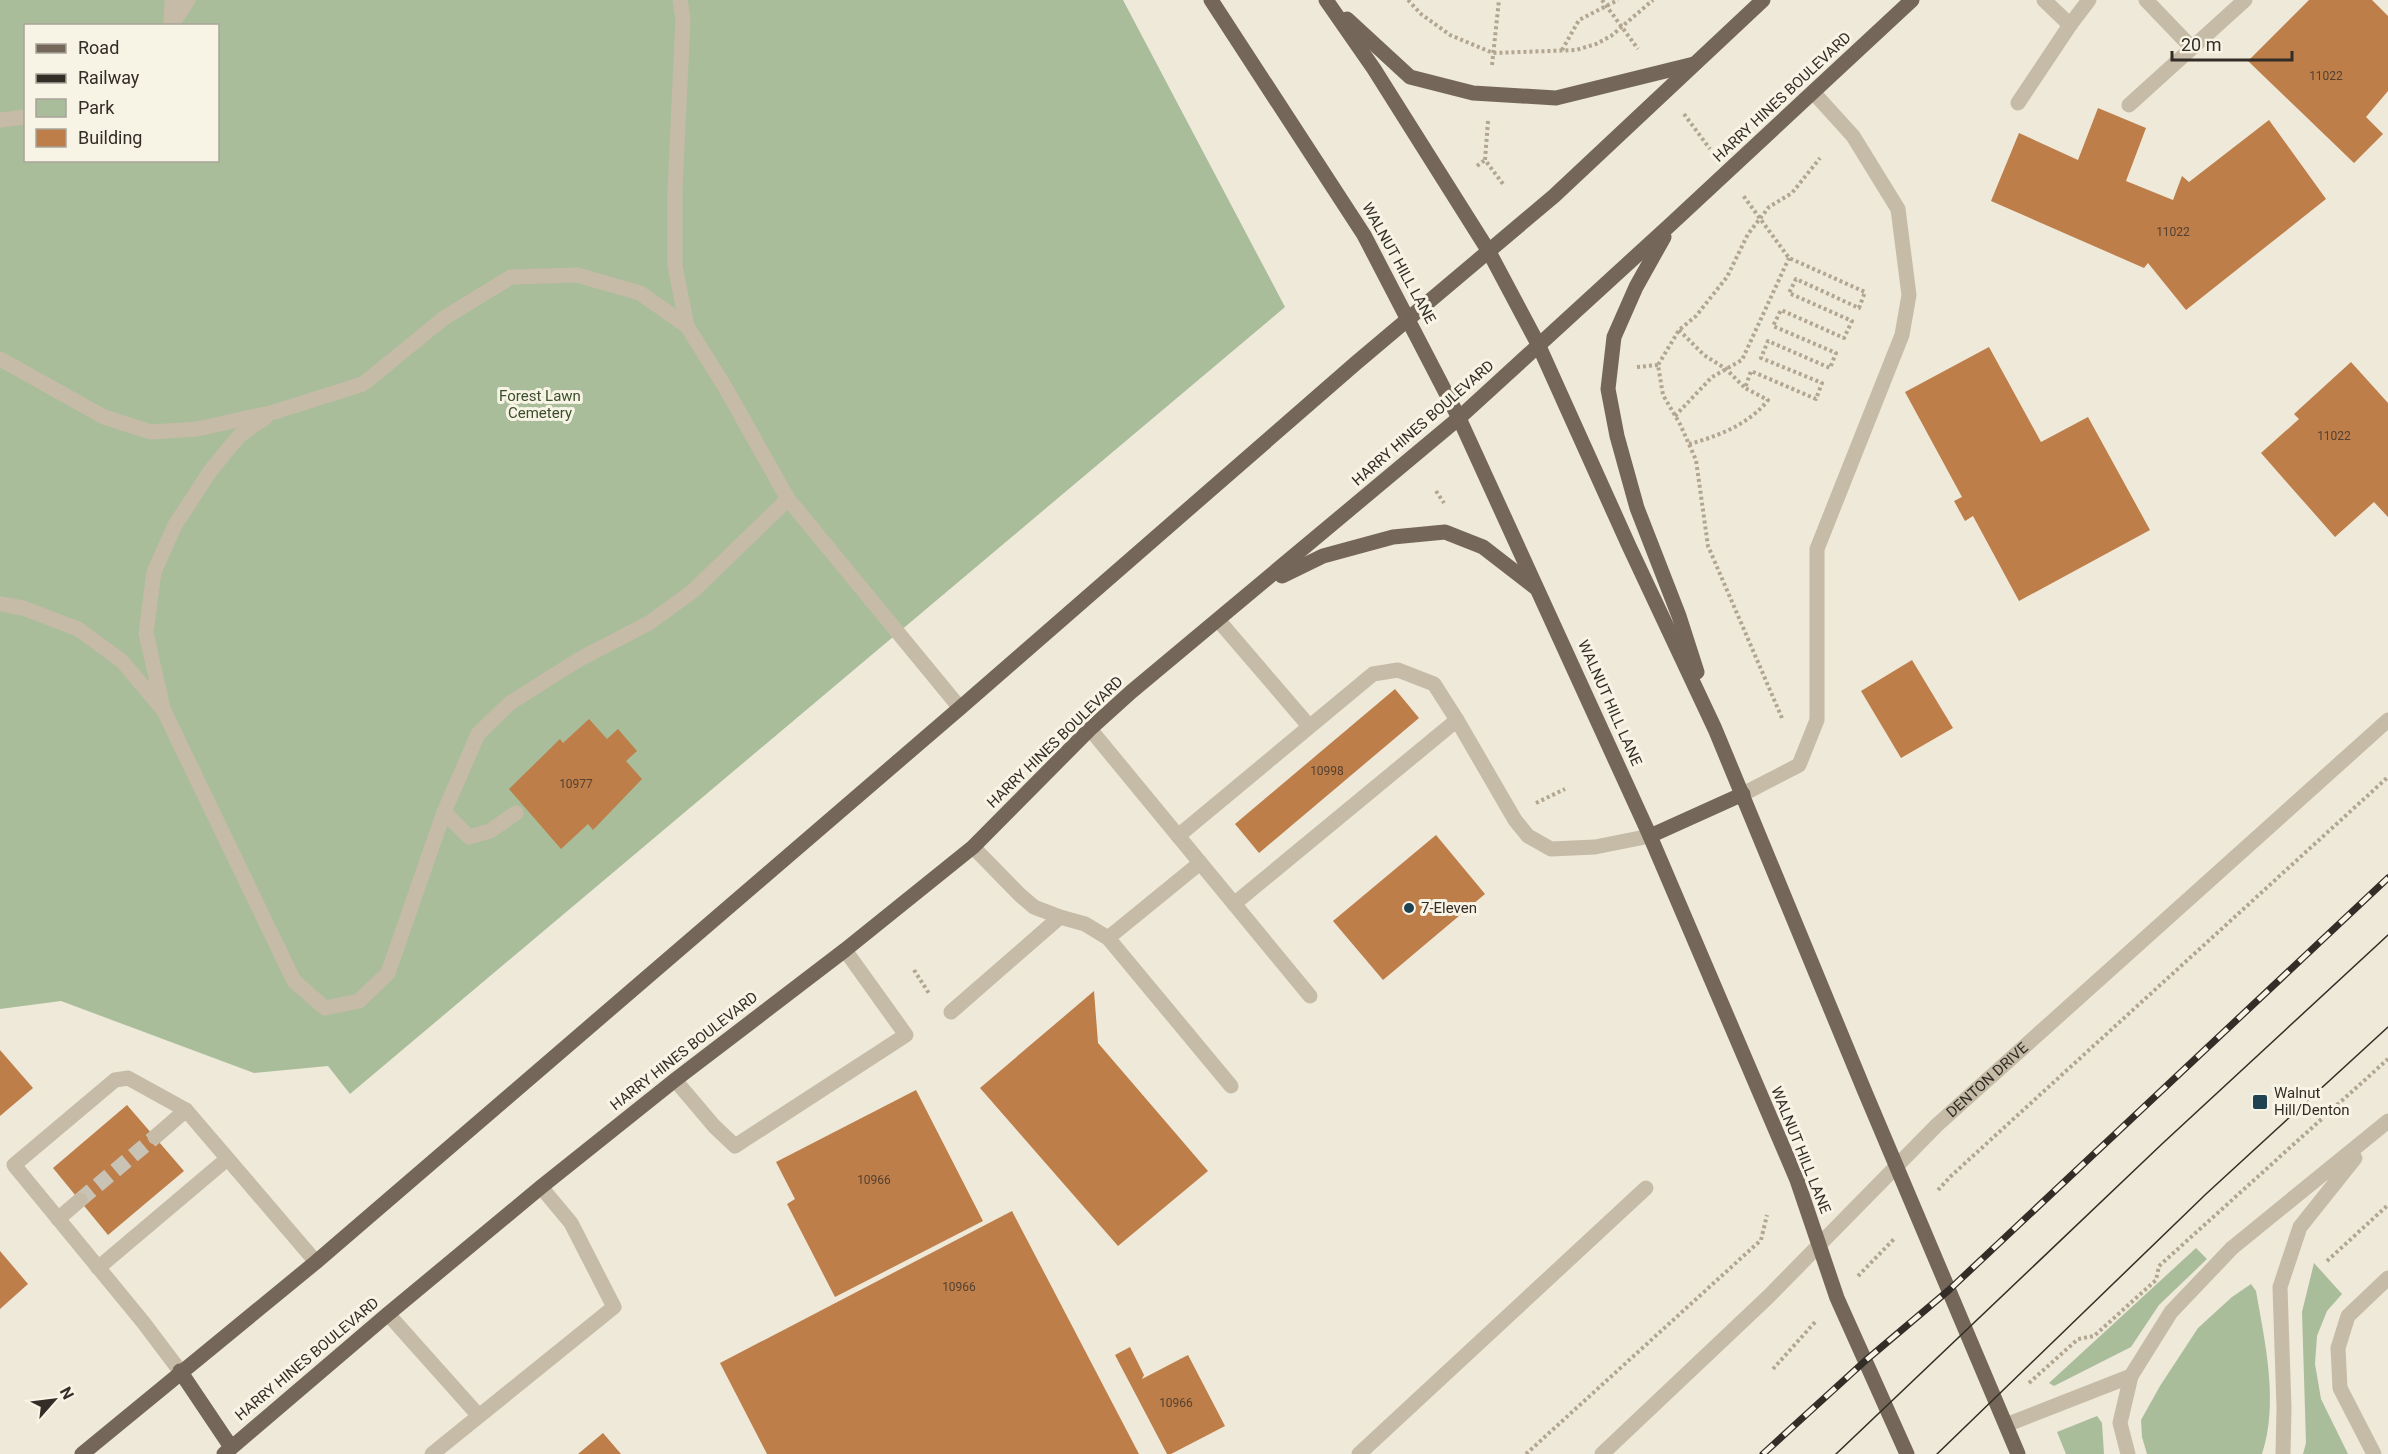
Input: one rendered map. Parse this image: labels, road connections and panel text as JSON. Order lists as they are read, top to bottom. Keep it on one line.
{"streets":{"main road":["HARRY HINES BOULEVARD","WALNUT HILL LANE"],"street":["DENTON DRIVE"]},"crossings":[["HARRY HINES BOULEVARD","WALNUT HILL LANE"],["WALNUT HILL LANE","DENTON DRIVE"]],"parks":["Forest Lawn Cemetery"],"places":{"other":["7-Eleven"],"transit":["Walnut Hill/Denton"]},"house_numbers":["11022","11022","11022","10998","10977","10966","10966","10966"],"legend":["Road","Railway","Park","Building"],"scale_bar":"20 m","north":"top right"}
